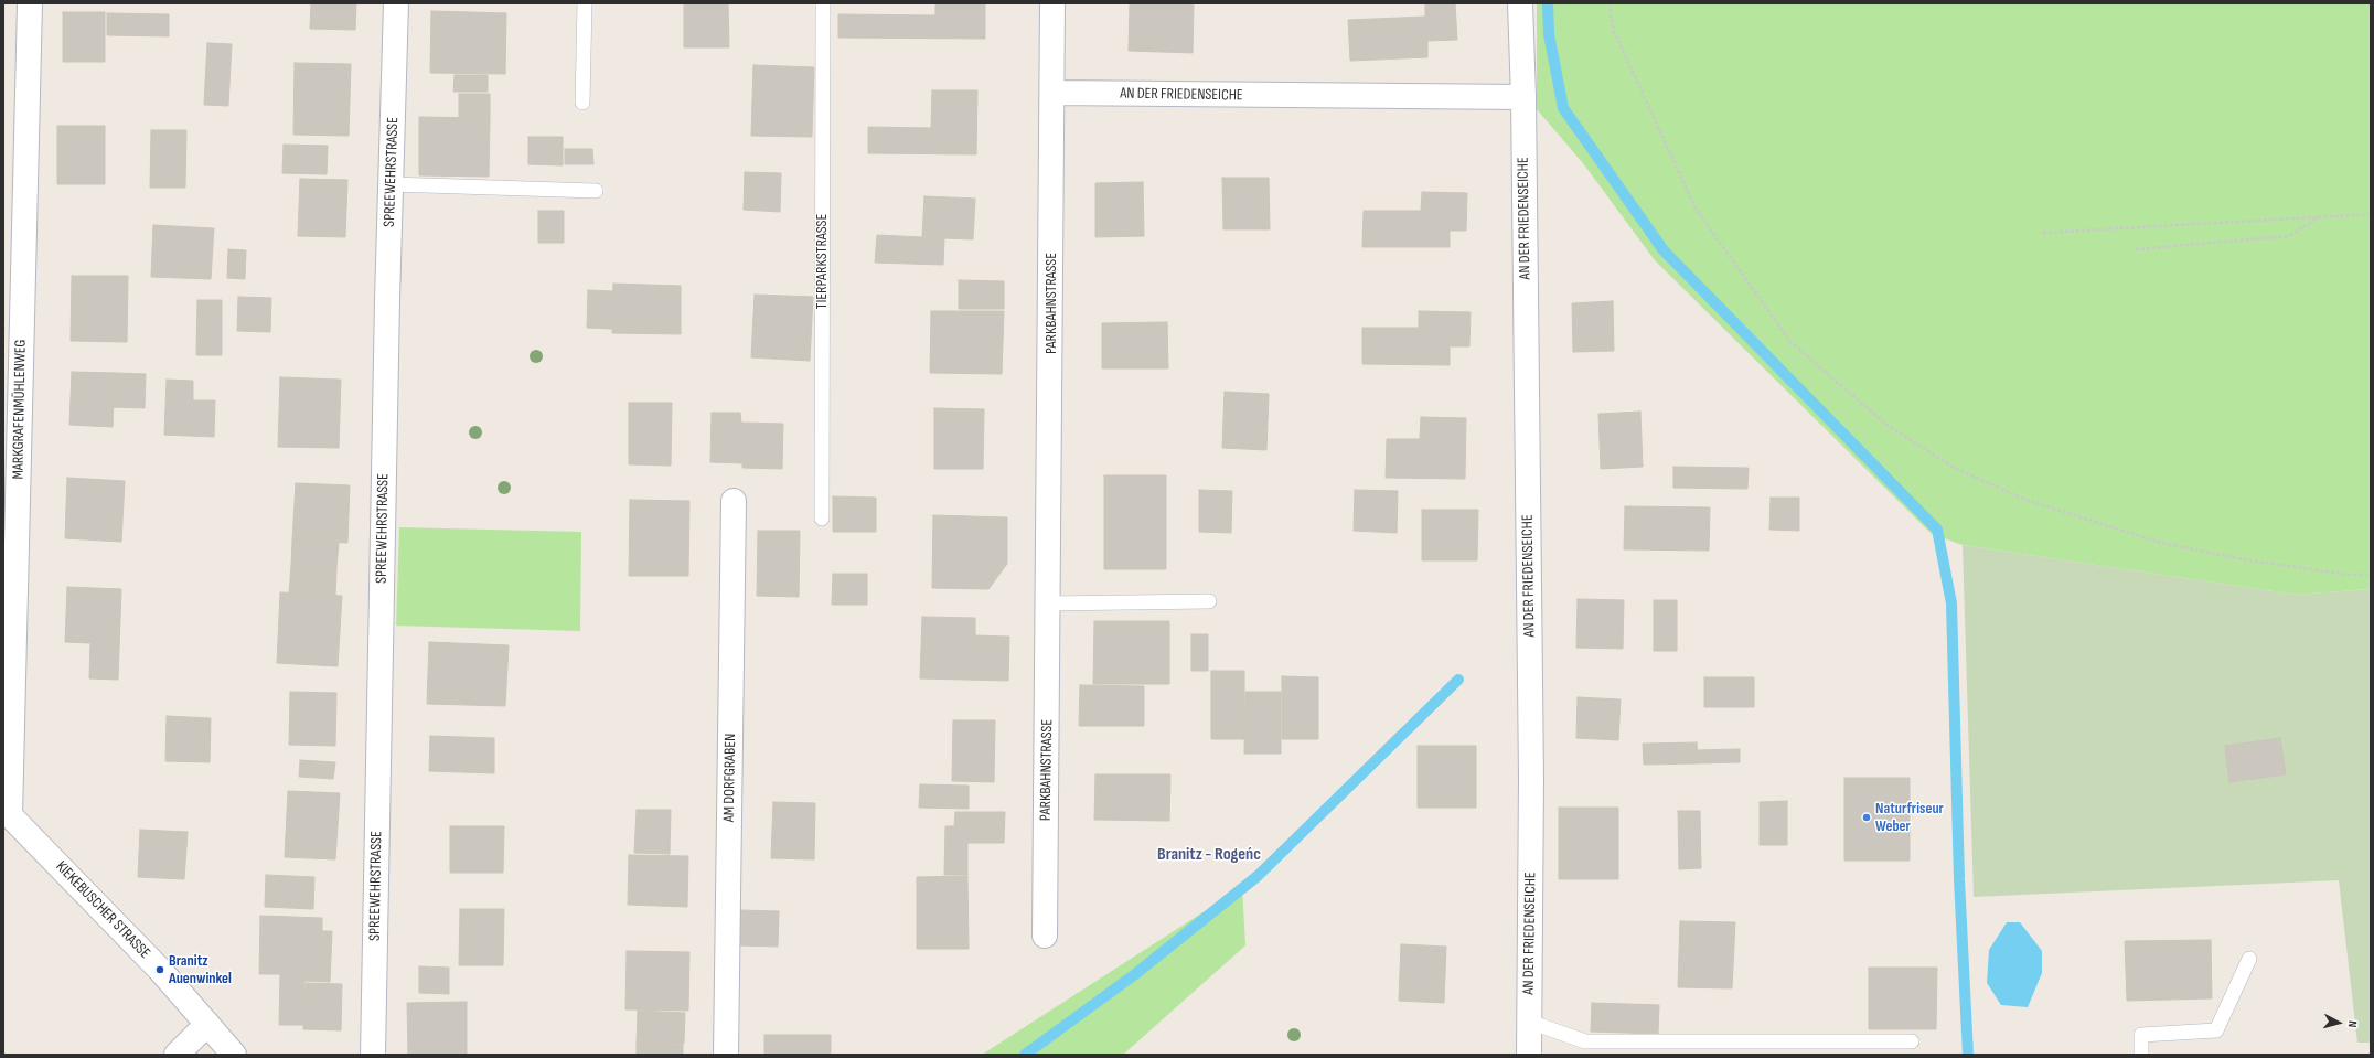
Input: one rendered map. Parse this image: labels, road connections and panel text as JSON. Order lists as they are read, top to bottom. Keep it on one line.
{"streets":{"street":["AN DER FRIEDENSEICHE","SPREEWEHRSTRASSE","PARKBAHNSTRASSE","MARKGRAFENMÜHLENWEG","AM DORFGRABEN","KIEKEBUSCHER STRASSE"],"lane":["TIERPARKSTRASSE"]},"crossings":[["AN DER FRIEDENSEICHE","PARKBAHNSTRASSE"],["MARKGRAFENMÜHLENWEG","KIEKEBUSCHER STRASSE"]],"districts":["Branitz - Rogeńc"],"places":["Naturfriseur Weber","Branitz Auenwinkel"],"north":"right"}
